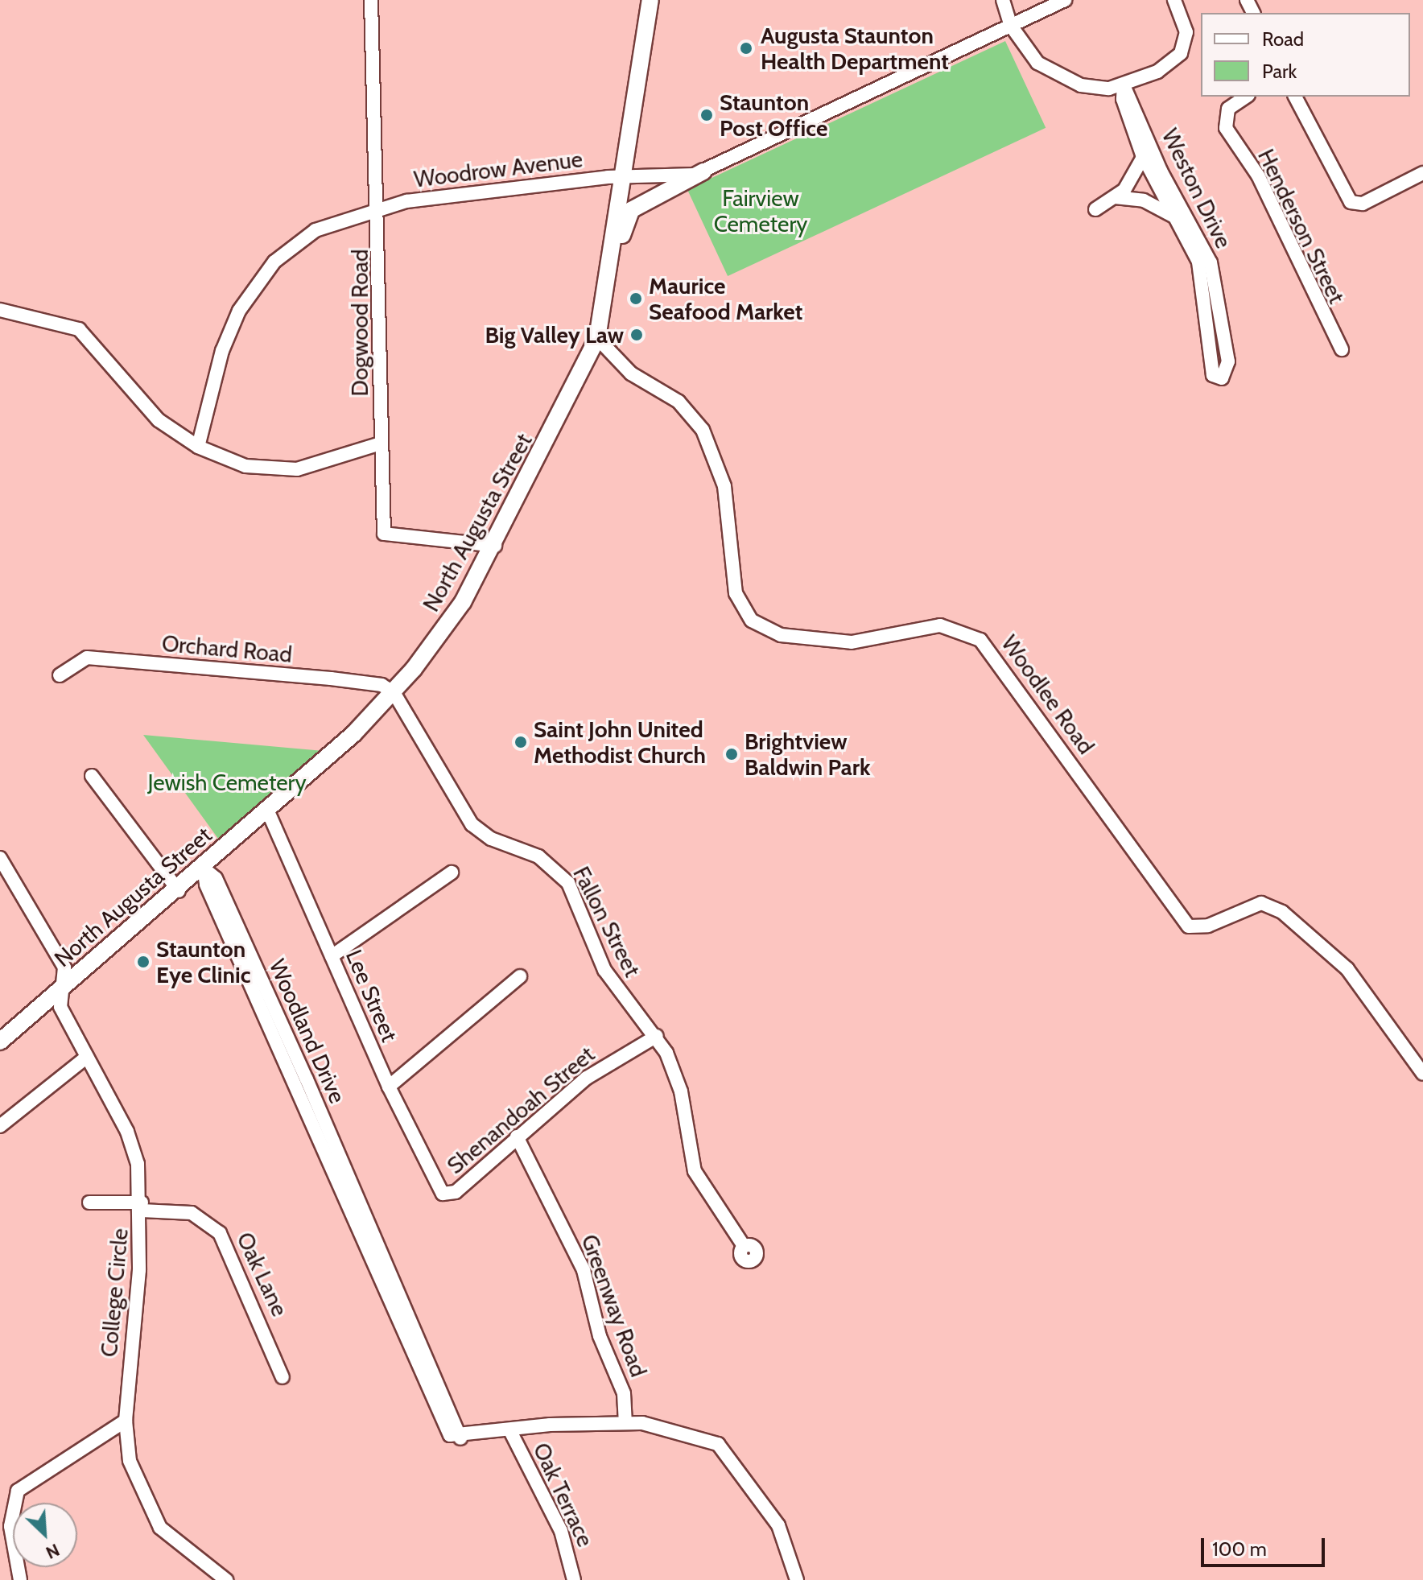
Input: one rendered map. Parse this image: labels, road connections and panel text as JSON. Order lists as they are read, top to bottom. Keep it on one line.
{"streets":{"main road":["North Augusta Street"],"street":["Woodrow Avenue","Weston Drive","Henderson Street","Dogwood Road","Orchard Road","Woodlee Road","Fallon Street","Lee Street","Woodland Drive","Shenandoah Street","Oak Lane","College Circle","Greenway Road","Oak Terrace"]},"crossings":[["Woodrow Avenue","Dogwood Road"],["Woodrow Avenue","North Augusta Street"],["Dogwood Road","North Augusta Street"],["North Augusta Street","Orchard Road"],["North Augusta Street","Woodlee Road"],["North Augusta Street","Fallon Street"],["North Augusta Street","Lee Street"],["North Augusta Street","Woodland Drive"],["North Augusta Street","College Circle"],["Orchard Road","Fallon Street"],["Fallon Street","Shenandoah Street"],["Lee Street","Shenandoah Street"],["Woodland Drive","Greenway Road"],["Woodland Drive","Oak Terrace"],["Shenandoah Street","Greenway Road"],["Oak Lane","College Circle"]],"parks":["Fairview Cemetery","Jewish Cemetery"],"places":["Augusta Staunton Health Department","Staunton Post Office","Maurice Seafood Market","Big Valley Law","Saint John United Methodist Church","Brightview Baldwin Park","Staunton Eye Clinic"],"legend":["Road","Park"],"scale_bar":"100 m","north":"bottom right"}
